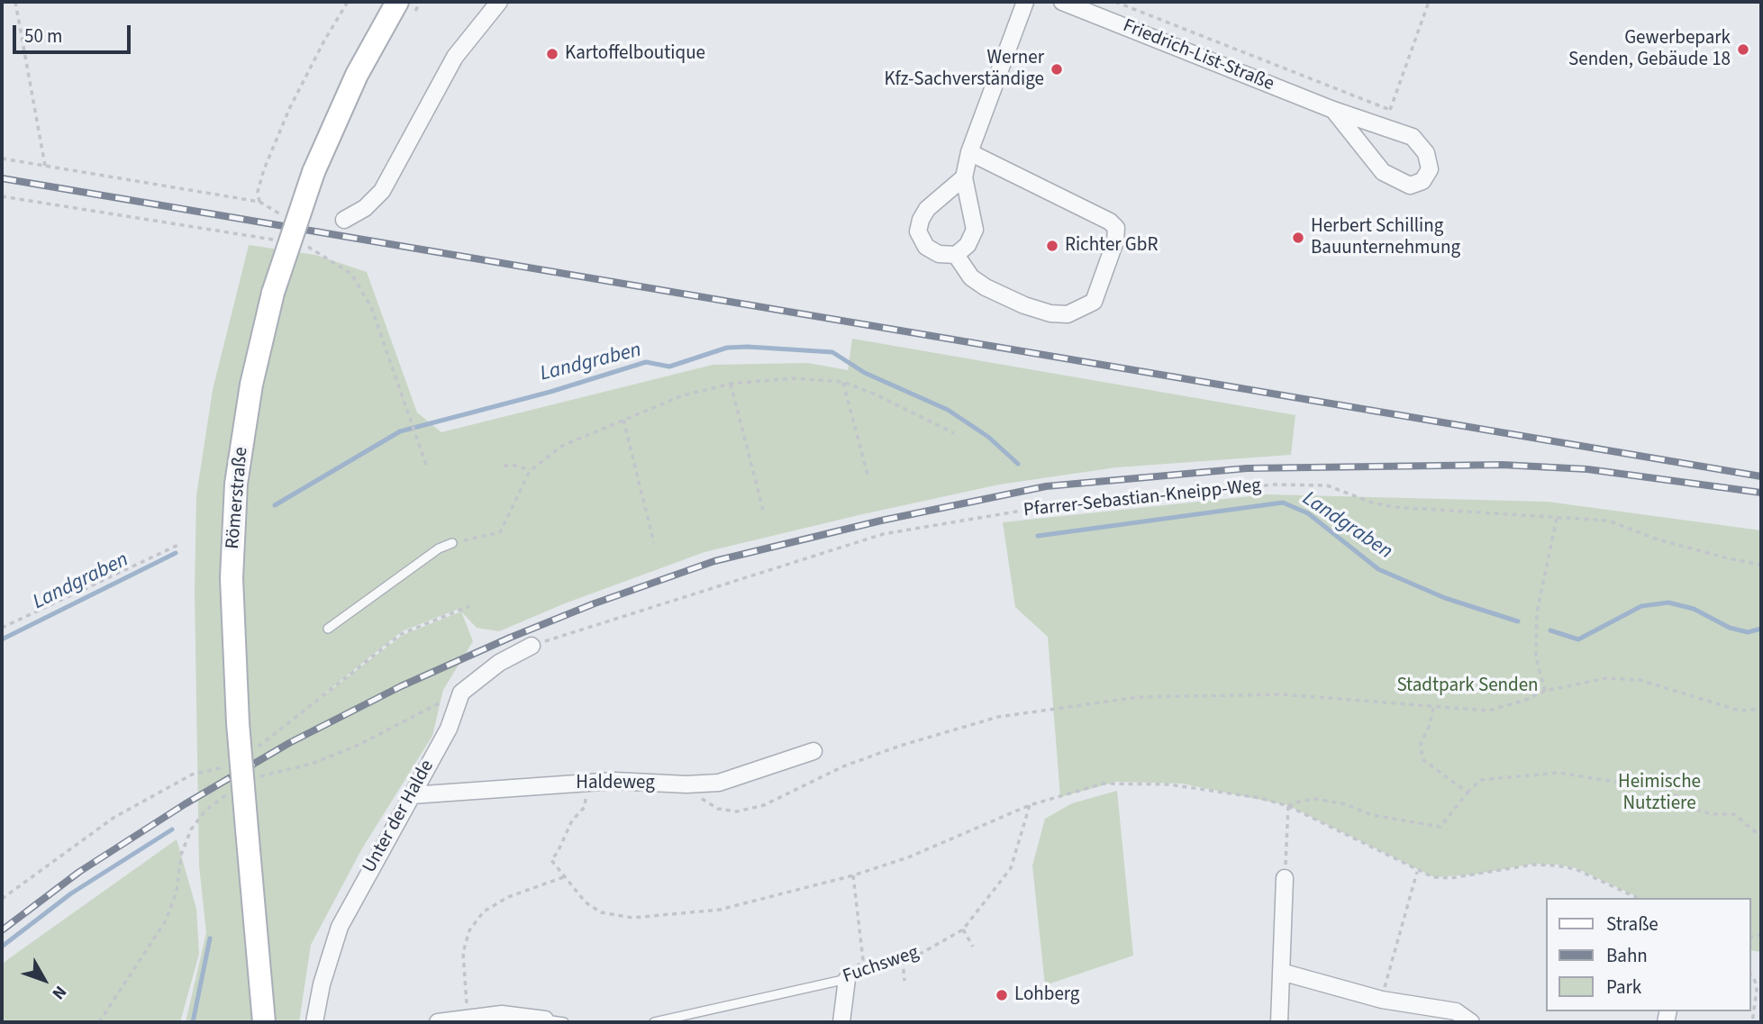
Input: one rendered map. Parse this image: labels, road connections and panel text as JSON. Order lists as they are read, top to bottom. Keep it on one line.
{"streets":{"main road":["Römerstraße"],"street":["Friedrich-List-Straße","Haldeweg","Unter der Halde"],"lane":["Fuchsweg"],"path":["Pfarrer-Sebastian-Kneipp-Weg"]},"crossings":[["Pfarrer-Sebastian-Kneipp-Weg","Unter der Halde"],["Haldeweg","Unter der Halde"]],"water":["Landgraben"],"parks":["Stadtpark Senden","Heimische Nutztiere"],"places":["Gewerbepark Senden, Gebäude 18","Kartoffelboutique","Werner Kfz-Sachverständige","Herbert Schilling Bauunternehmung","Richter GbR","Lohberg"],"legend":["Straße","Bahn","Park"],"scale_bar":"50 m","north":"bottom right"}
